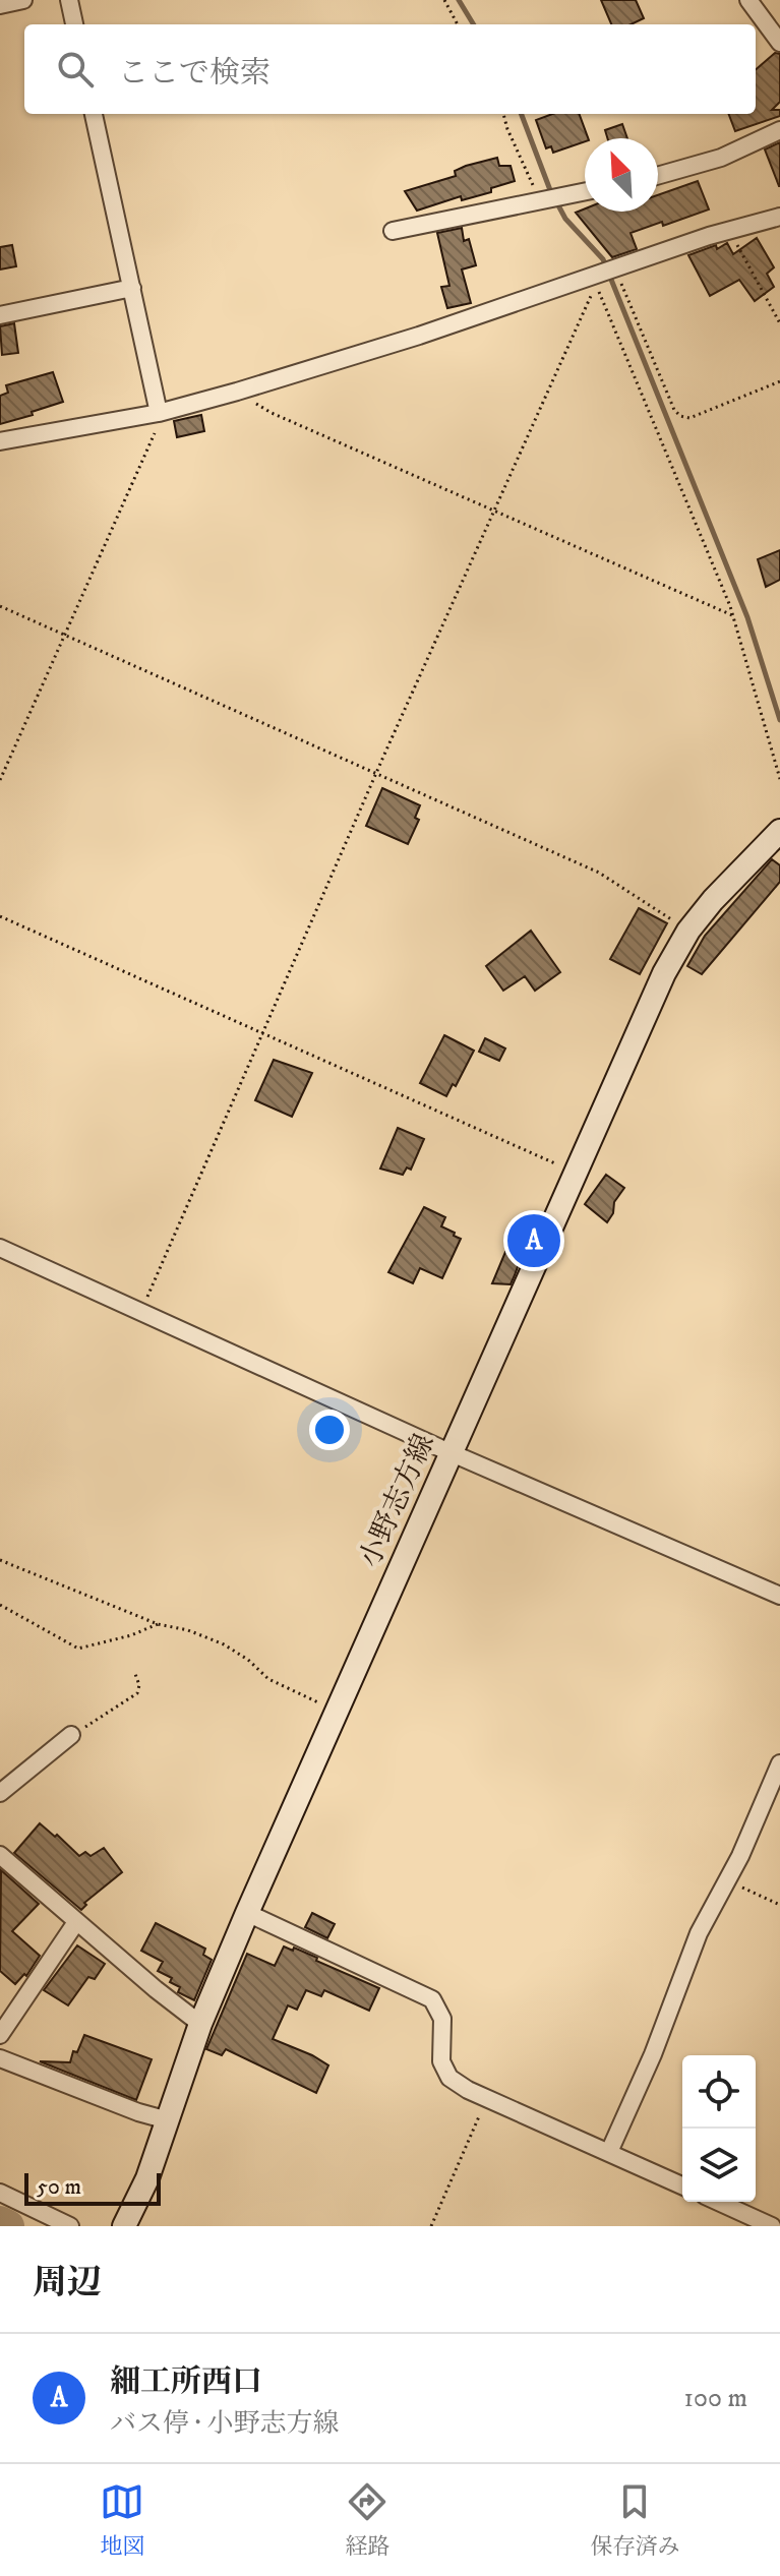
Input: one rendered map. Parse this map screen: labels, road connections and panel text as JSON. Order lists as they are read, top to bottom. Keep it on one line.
{"streets":{"main road":["小野志方線"]},"scale_bar":"50 m","north":"top left","page":{"search":"ここで検索","pins":"A","scale":"50 m","heading":"周辺","list":[{"mark":"A","name":"細工所西口","note":"バス停 · 小野志方線","value":"100 m"}],"nav":["地図","経路","保存済み"]}}
